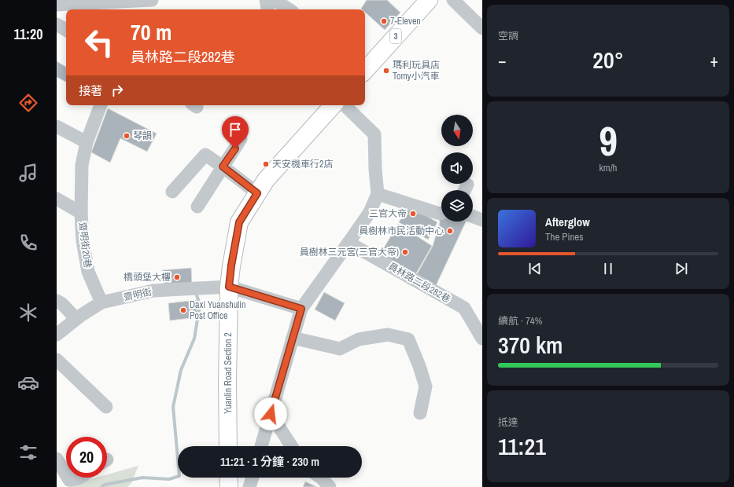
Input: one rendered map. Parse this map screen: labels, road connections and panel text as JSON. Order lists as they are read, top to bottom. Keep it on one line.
{"streets":{"main road":["3","Yuanlin Road Section 2"],"street":["齋明街20巷","員林路二段282巷","齋明街"]},"crossings":[["齋明街20巷","齋明街"],["齋明街","Yuanlin Road Section 2"]],"places":["7-Eleven","瑪利玩具店 Tomy小汽車","琴韻","天安機車行2店","三官大帝","員樹林市民活動中心","員樹林三元宮(三官大帝)","橋頭堡大樓","Daxi Yuanshulin Post Office"],"north":"bottom","page":{"tabs":"11:20","tile":["空調",["9","km/h"],["續航 · 74%","370 km"],["抵達","11:21"]],"turn":["70 m","員林路二段282巷"],"heat":["−","20°","+"],"then":"接著","song":["Afterglow","The Pines"],"limit":"20","trip":"11:21 · 1 分鐘 · 230 m"}}
